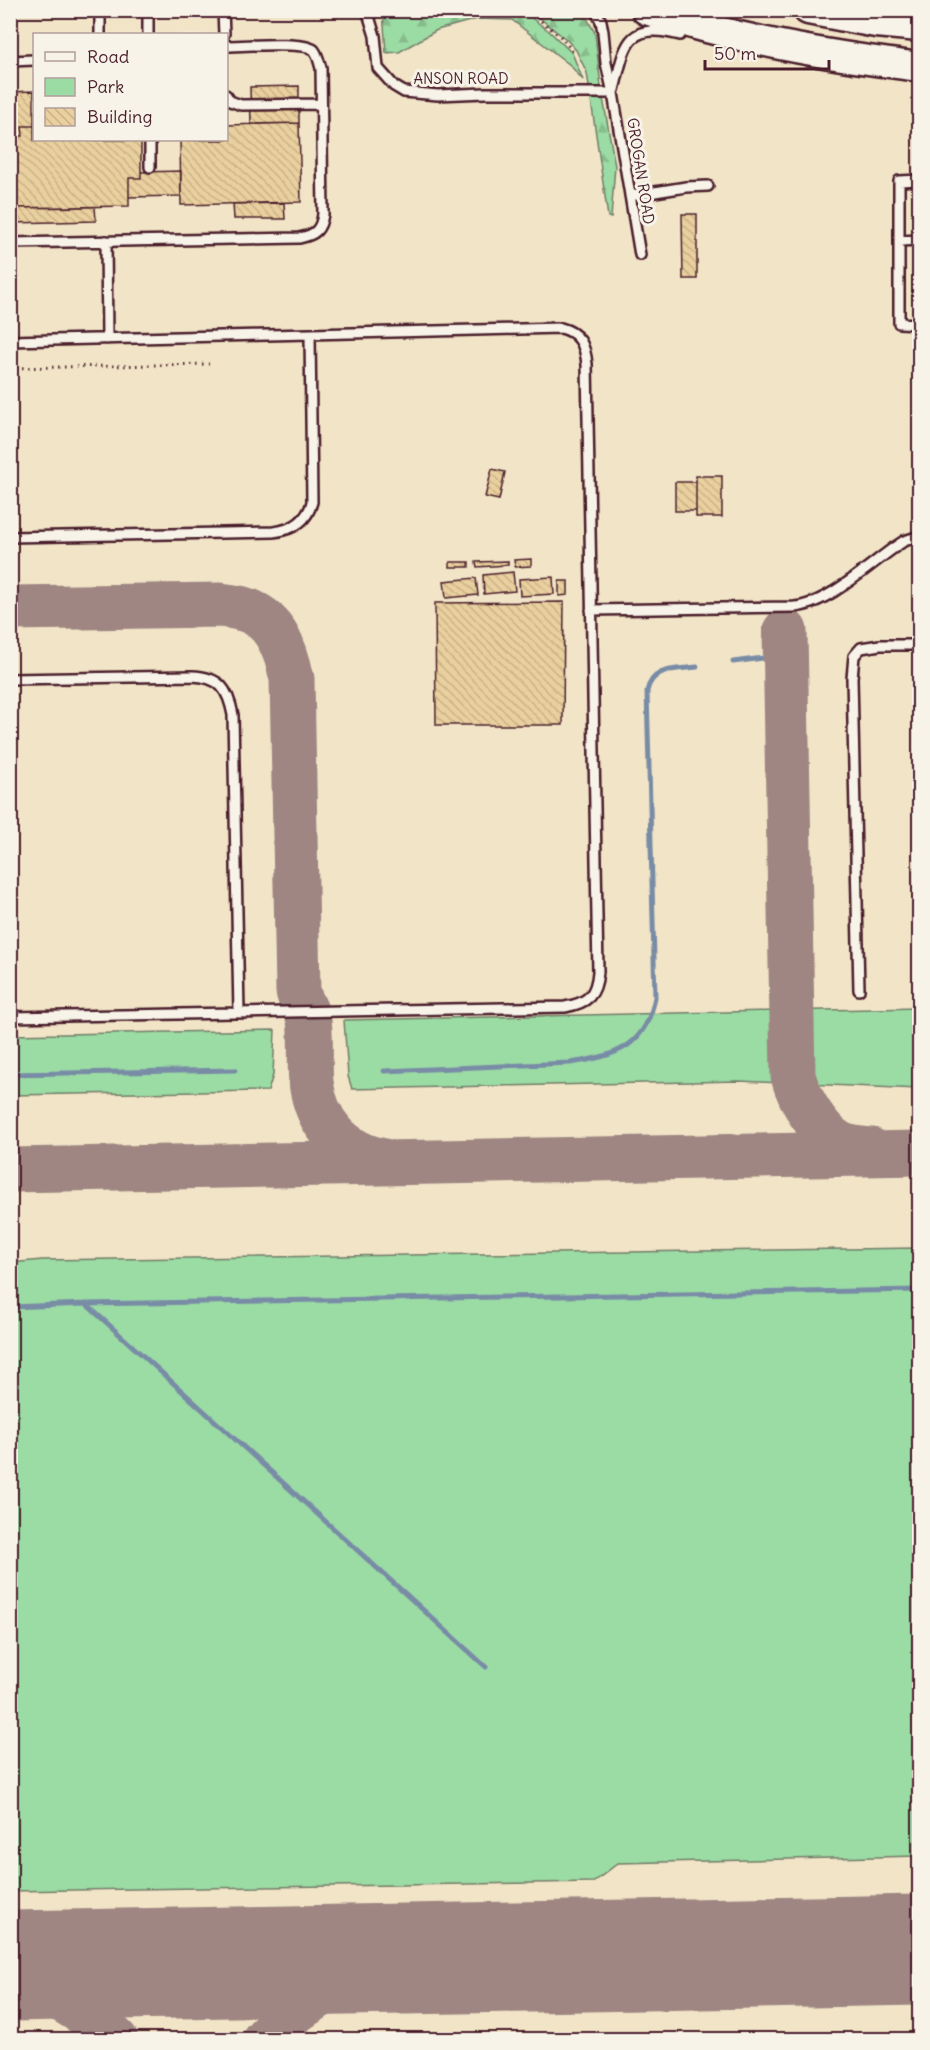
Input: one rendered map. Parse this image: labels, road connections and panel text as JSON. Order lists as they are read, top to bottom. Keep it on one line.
{"streets":{"lane":["ANSON ROAD","GROGAN ROAD"]},"crossings":[["ANSON ROAD","GROGAN ROAD"]],"legend":["Road","Park","Building"],"scale_bar":"50 m"}
